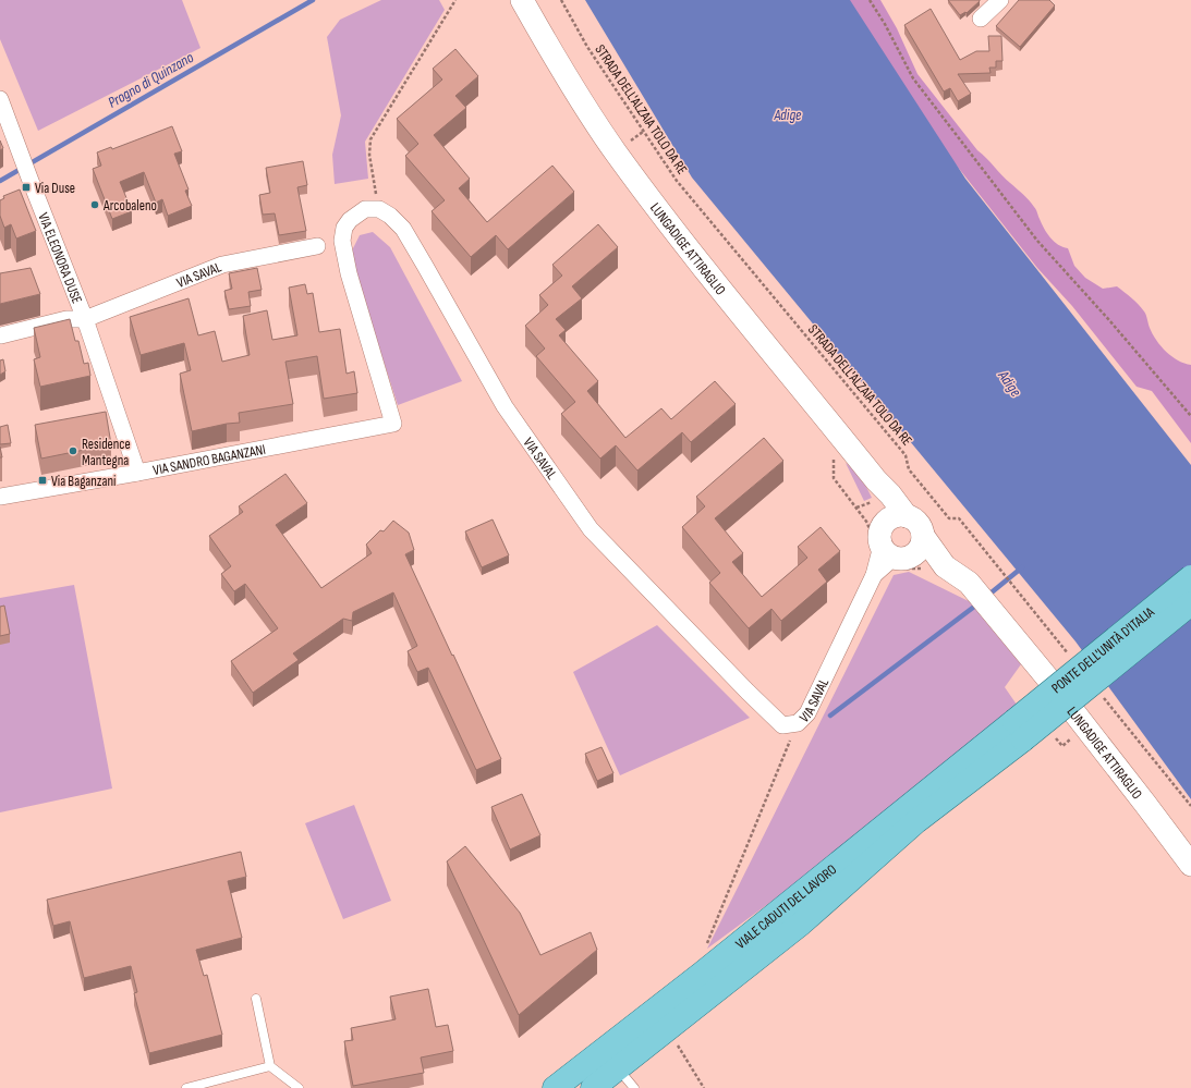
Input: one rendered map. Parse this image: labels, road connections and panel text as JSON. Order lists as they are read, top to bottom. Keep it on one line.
{"streets":{"main road":["PONTE DELL'UNITÀ D'ITALIA","VIALE CADUTI DEL LAVORO"],"street":["LUNGADIGE ATTIRAGLIO","VIA ELEONORA DUSE","VIA SAVAL","VIA SANDRO BAGANZANI"],"path":["STRADA DELL'ALZAIA TOLO DA RE"]},"crossings":[["LUNGADIGE ATTIRAGLIO","VIA SAVAL"],["VIA ELEONORA DUSE","VIA SAVAL"],["VIA ELEONORA DUSE","VIA SANDRO BAGANZANI"],["VIA SAVAL","VIA SANDRO BAGANZANI"],["PONTE DELL'UNITÀ D'ITALIA","VIALE CADUTI DEL LAVORO"]],"water":["Progno di Quinzano","Adige"],"places":{"transit":["Via Duse","Via Baganzani"],"other":["Arcobaleno","Residence Mantegna"]}}
